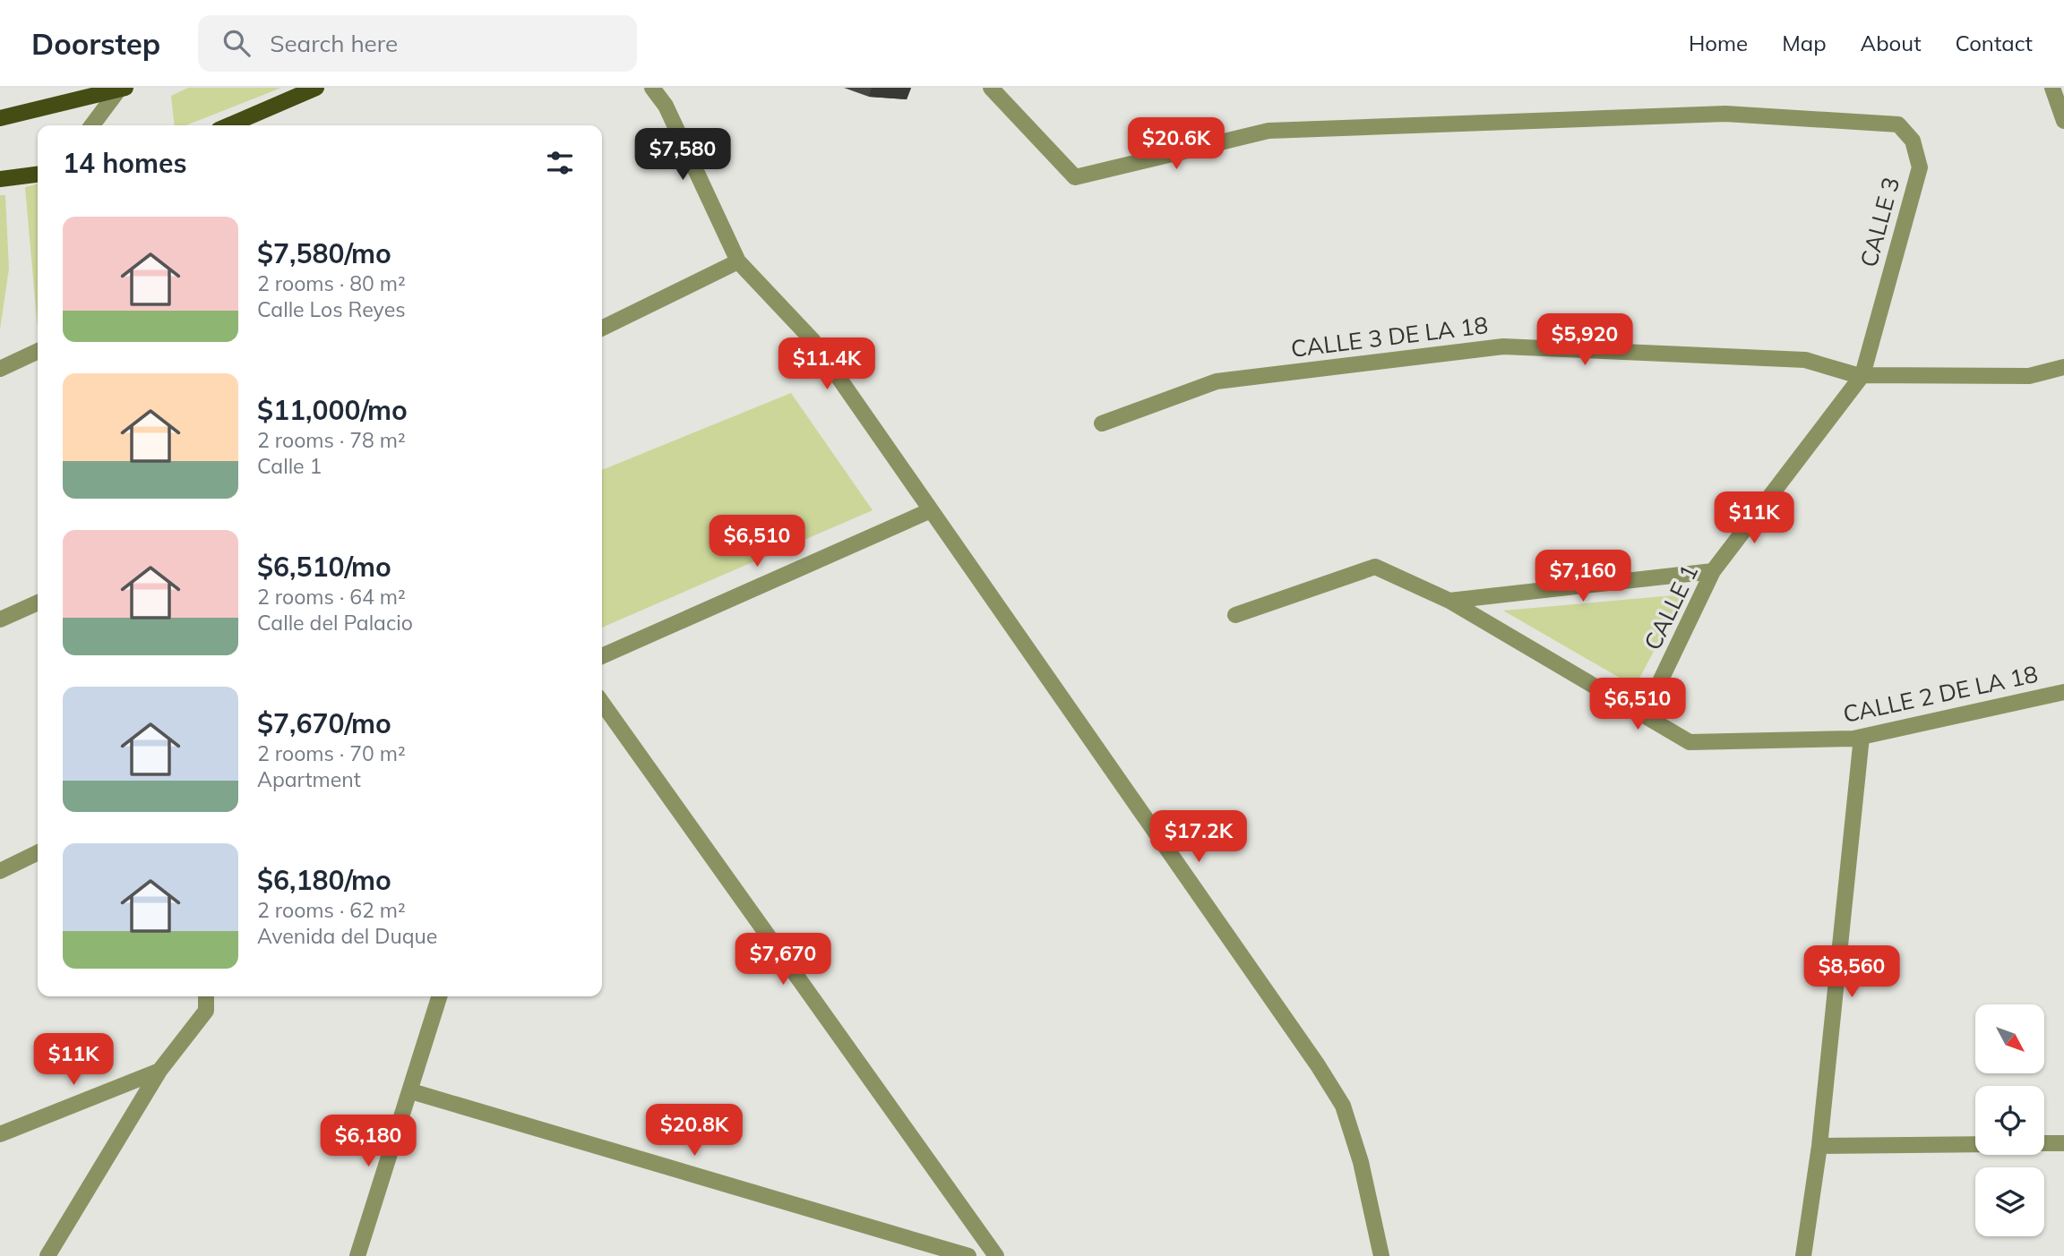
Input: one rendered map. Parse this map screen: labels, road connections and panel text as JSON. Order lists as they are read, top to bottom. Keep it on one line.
{"streets":{"street":["CALLE 3","CALLE 3 DE LA 18","CALLE 1","CALLE 2 DE LA 18"]},"crossings":[["CALLE 3","CALLE 3 DE LA 18"],["CALLE 3","CALLE 1"],["CALLE 3 DE LA 18","CALLE 1"],["CALLE 1","CALLE 2 DE LA 18"]],"north":"bottom right","page":{"header":"Doorstep","search":"Search here","nav":["Home","Map","About","Contact"],"price":["$20.6K","$7,580","$5,920","$11.4K","$11K","$6,510","$7,160","$6,510","$17.2K","$7,670","$8,560","$11K","$20.8K","$6,180"],"heading":"14 homes","list":[{"name":"$7,580/mo","note":"2 rooms · 80 m² · Calle Los Reyes"},{"name":"$11,000/mo","note":"2 rooms · 78 m² · Calle 1"},{"name":"$6,510/mo","note":"2 rooms · 64 m² · Calle del Palacio"},{"name":"$7,670/mo","note":"2 rooms · 70 m² · Apartment"},{"name":"$6,180/mo","note":"2 rooms · 62 m² · Avenida del Duque"}]}}
